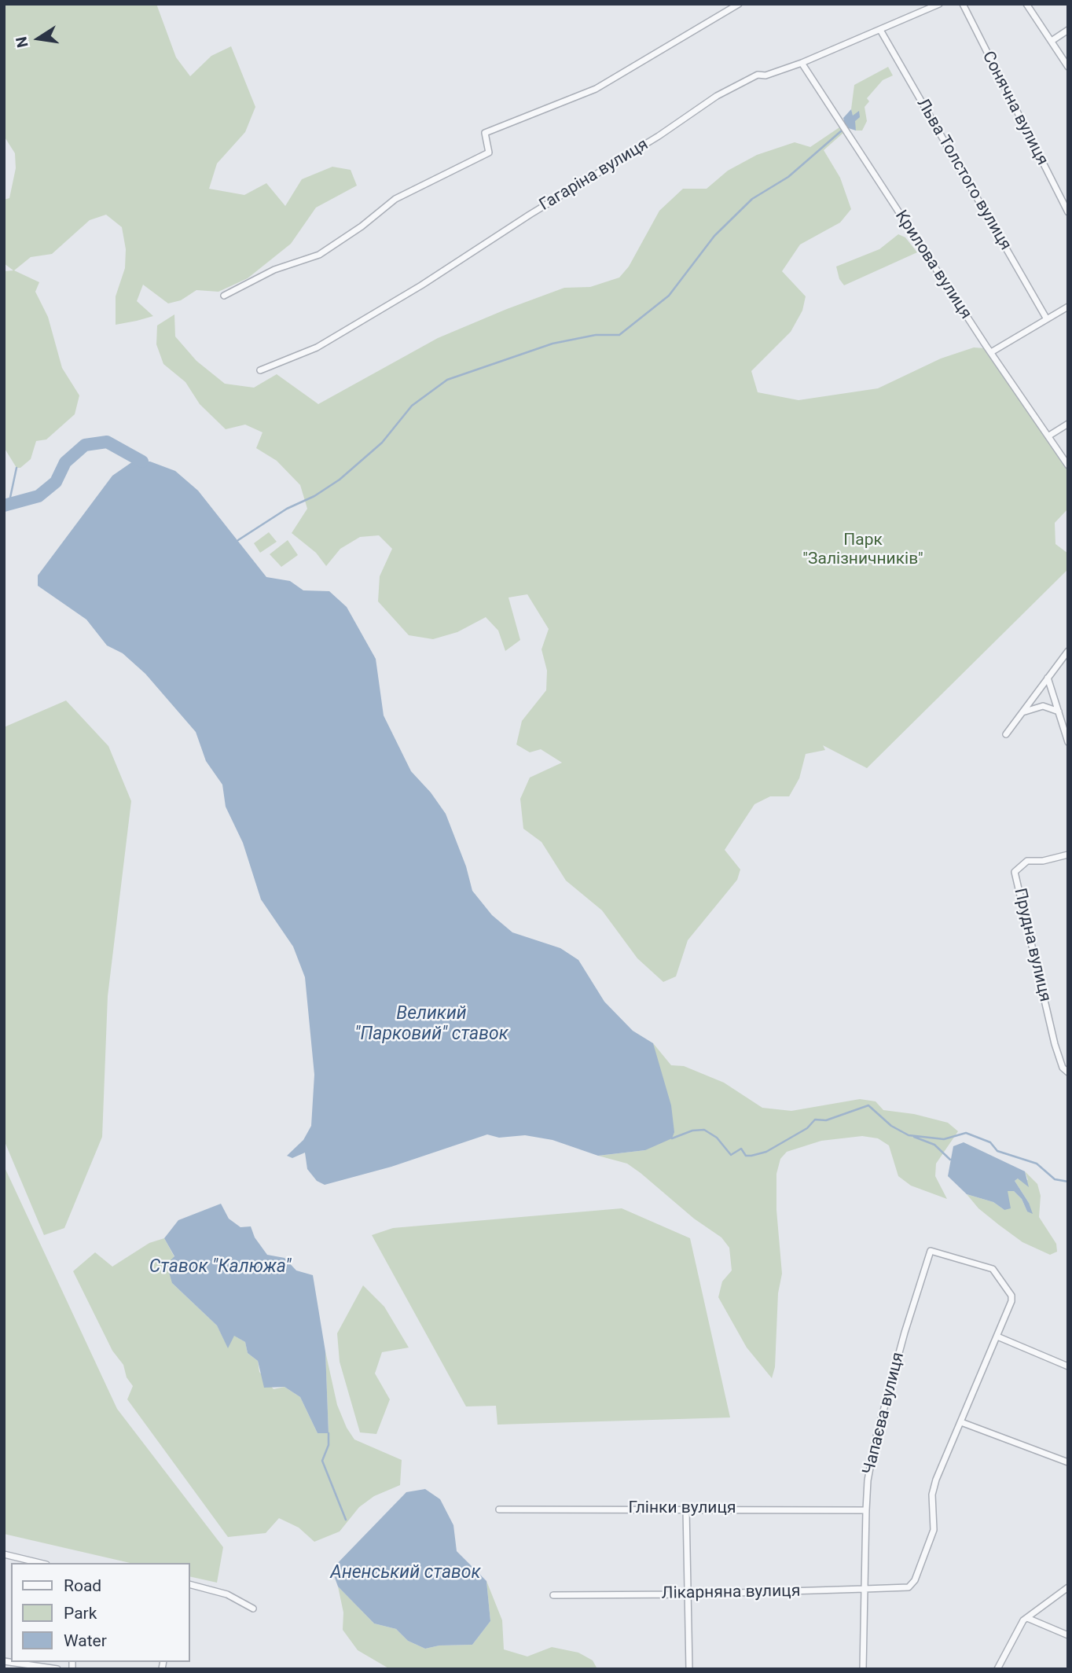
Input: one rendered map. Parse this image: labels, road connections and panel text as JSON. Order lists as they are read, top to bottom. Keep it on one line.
{"streets":{"street":["Сонячна вулиця","Льва Толстого вулиця","Гагаріна вулиця","Крилова вулиця","Прудна вулиця","Чапаєва вулиця","Глінки вулиця","Лікарняна вулиця"]},"crossings":[["Льва Толстого вулиця","Гагаріна вулиця"],["Гагаріна вулиця","Крилова вулиця"],["Чапаєва вулиця","Глінки вулиця"],["Чапаєва вулиця","Лікарняна вулиця"]],"water":["Великий \"Парковий\" ставок","Ставок \"Калюжа\"","Аненський ставок"],"parks":["Парк \"Залізничників\""],"legend":["Road","Park","Water"],"north":"left"}
